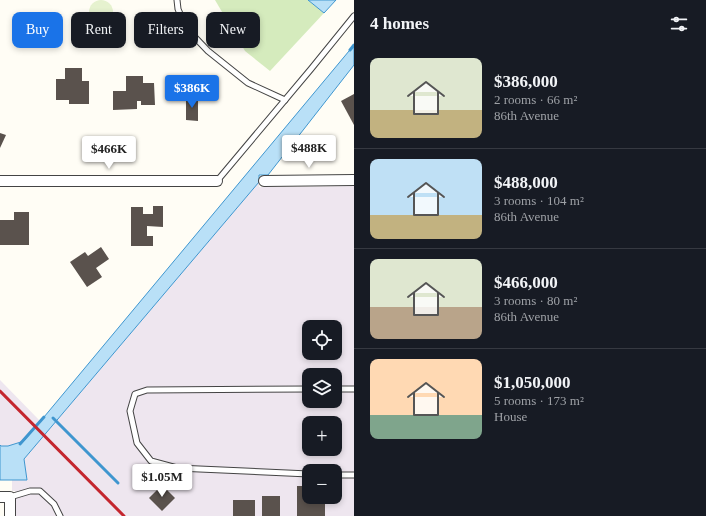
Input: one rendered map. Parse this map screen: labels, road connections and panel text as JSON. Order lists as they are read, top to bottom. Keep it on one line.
{"page":{"heading":"4 homes","chip":["Buy","Rent","Filters","New"],"list":[{"name":"$386,000","note":"2 rooms · 66 m² · 86th Avenue"},{"name":"$488,000","note":"3 rooms · 104 m² · 86th Avenue"},{"name":"$466,000","note":"3 rooms · 80 m² · 86th Avenue"},{"name":"$1,050,000","note":"5 rooms · 173 m² · House"}],"price":["$386K","$488K","$466K","$1.05M"],"map_buttons":["+","−"]}}
